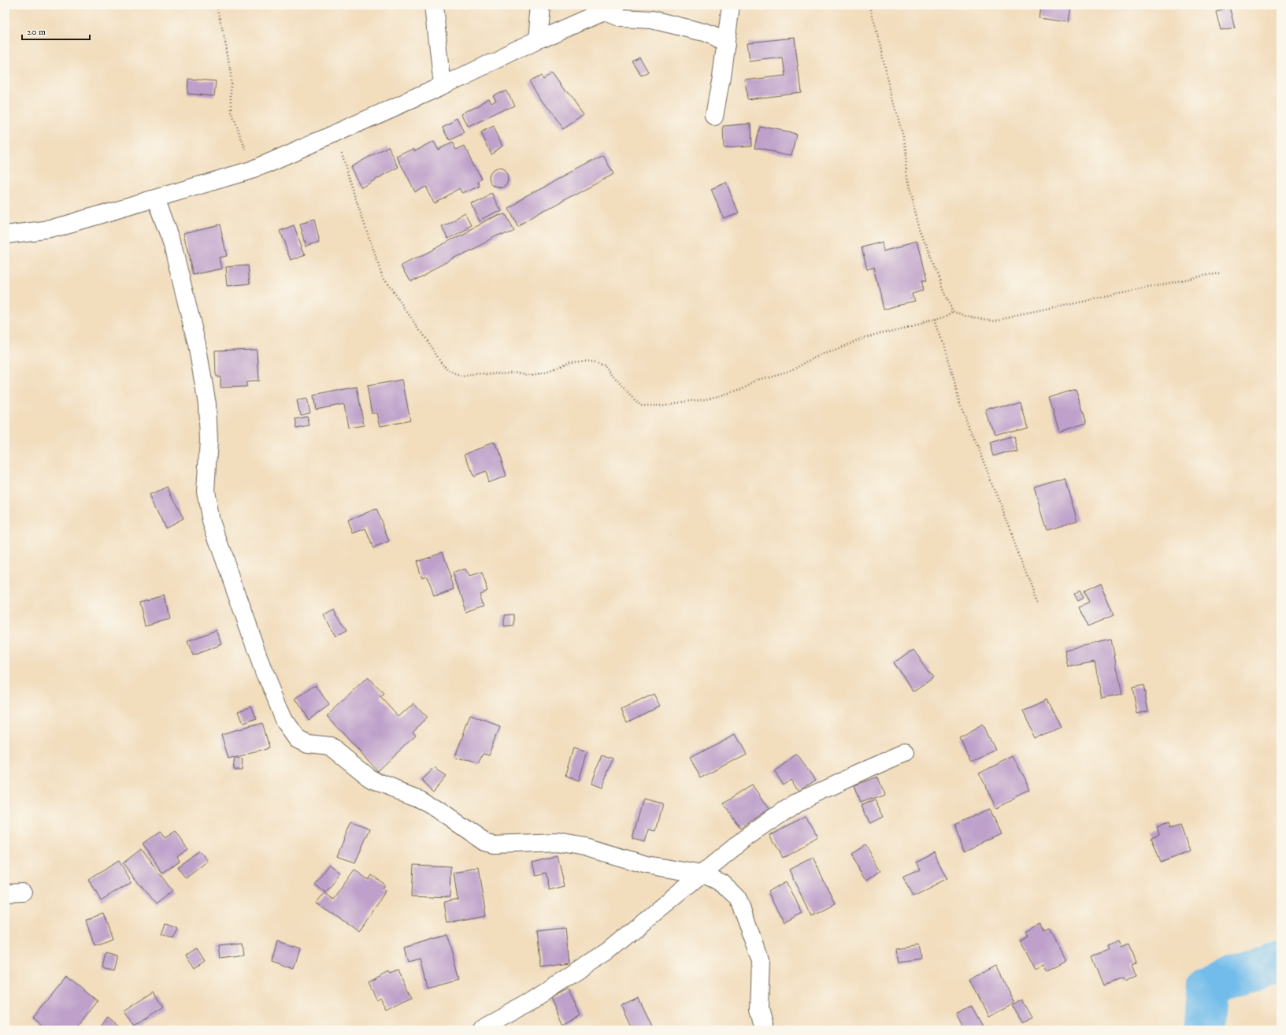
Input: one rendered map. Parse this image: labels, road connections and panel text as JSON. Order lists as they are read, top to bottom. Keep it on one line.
{"scale_bar":"20 m"}
